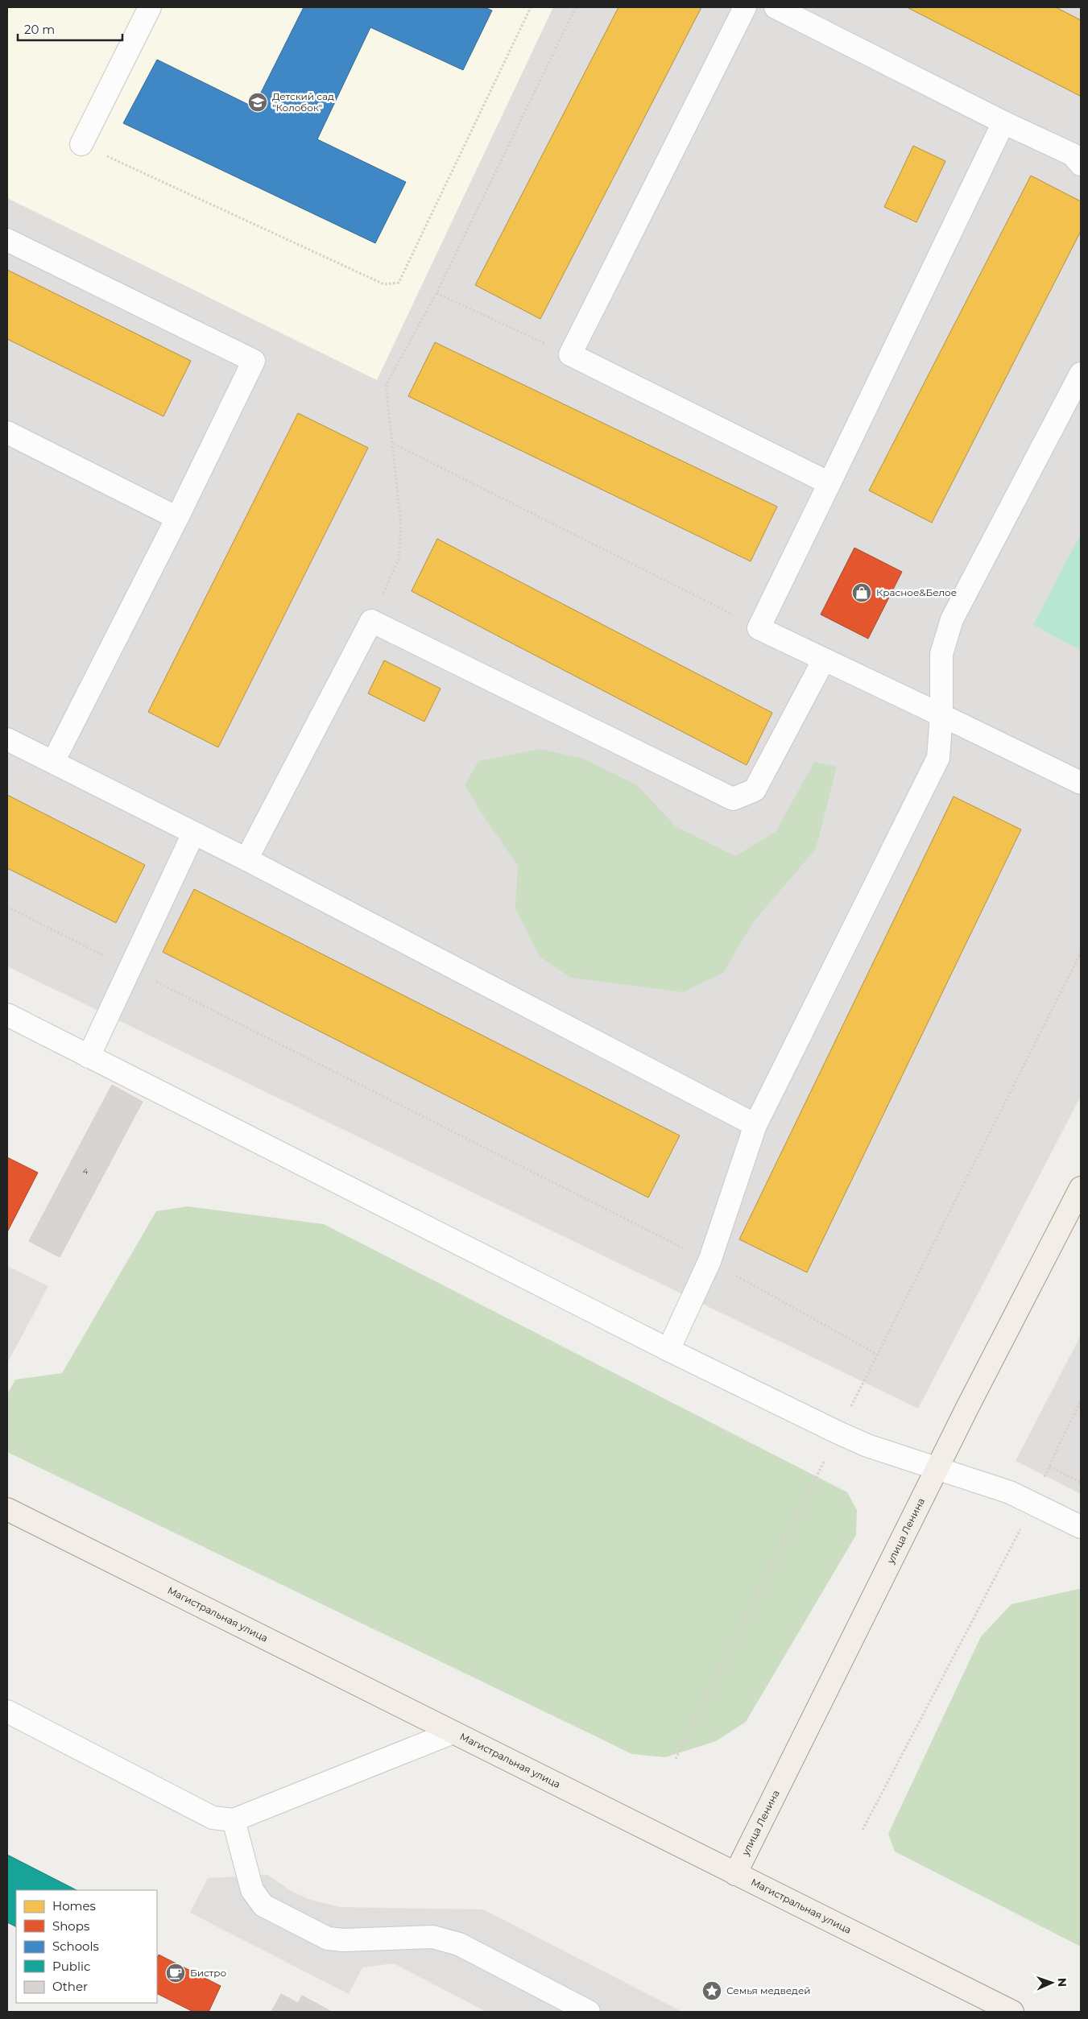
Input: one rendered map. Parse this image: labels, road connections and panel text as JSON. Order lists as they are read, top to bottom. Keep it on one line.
{"streets":{"main road":["улица Ленина","Магистральная улица"]},"crossings":[["улица Ленина","Магистральная улица"]],"places":{"school or university":["Детский сад \"Колобок\""],"shop":["Красное&Белое"],"cafe":["Бистро"],"place":["Семья медведей"]},"house_numbers":["4"],"legend":["Homes","Shops","Schools","Public","Other"],"scale_bar":"20 m","north":"right"}
